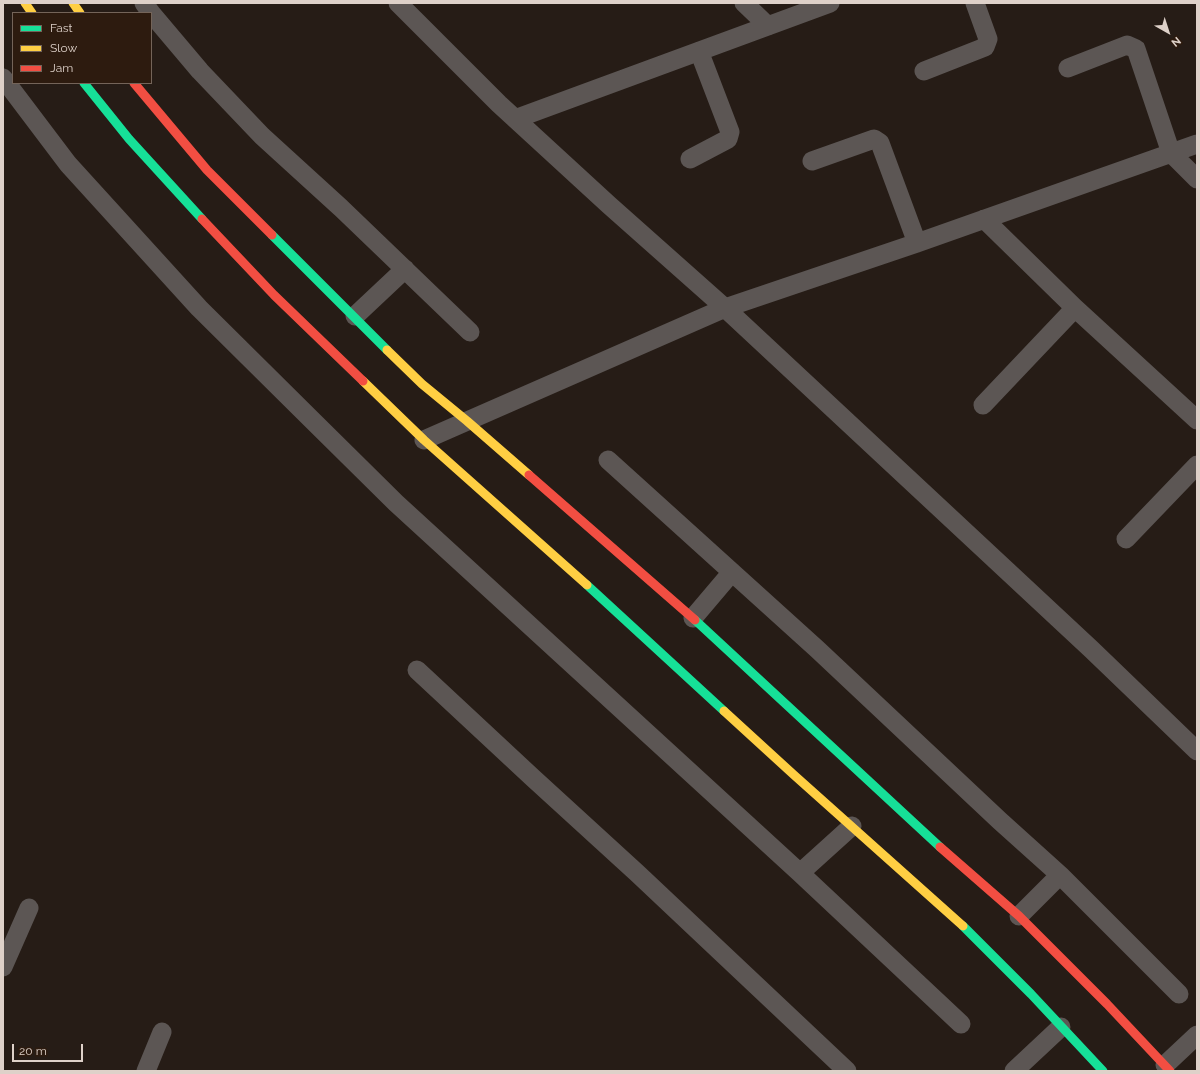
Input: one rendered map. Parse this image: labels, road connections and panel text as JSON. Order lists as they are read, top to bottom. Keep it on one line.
{"legend":["Fast","Slow","Jam"],"scale_bar":"20 m","north":"bottom right"}
